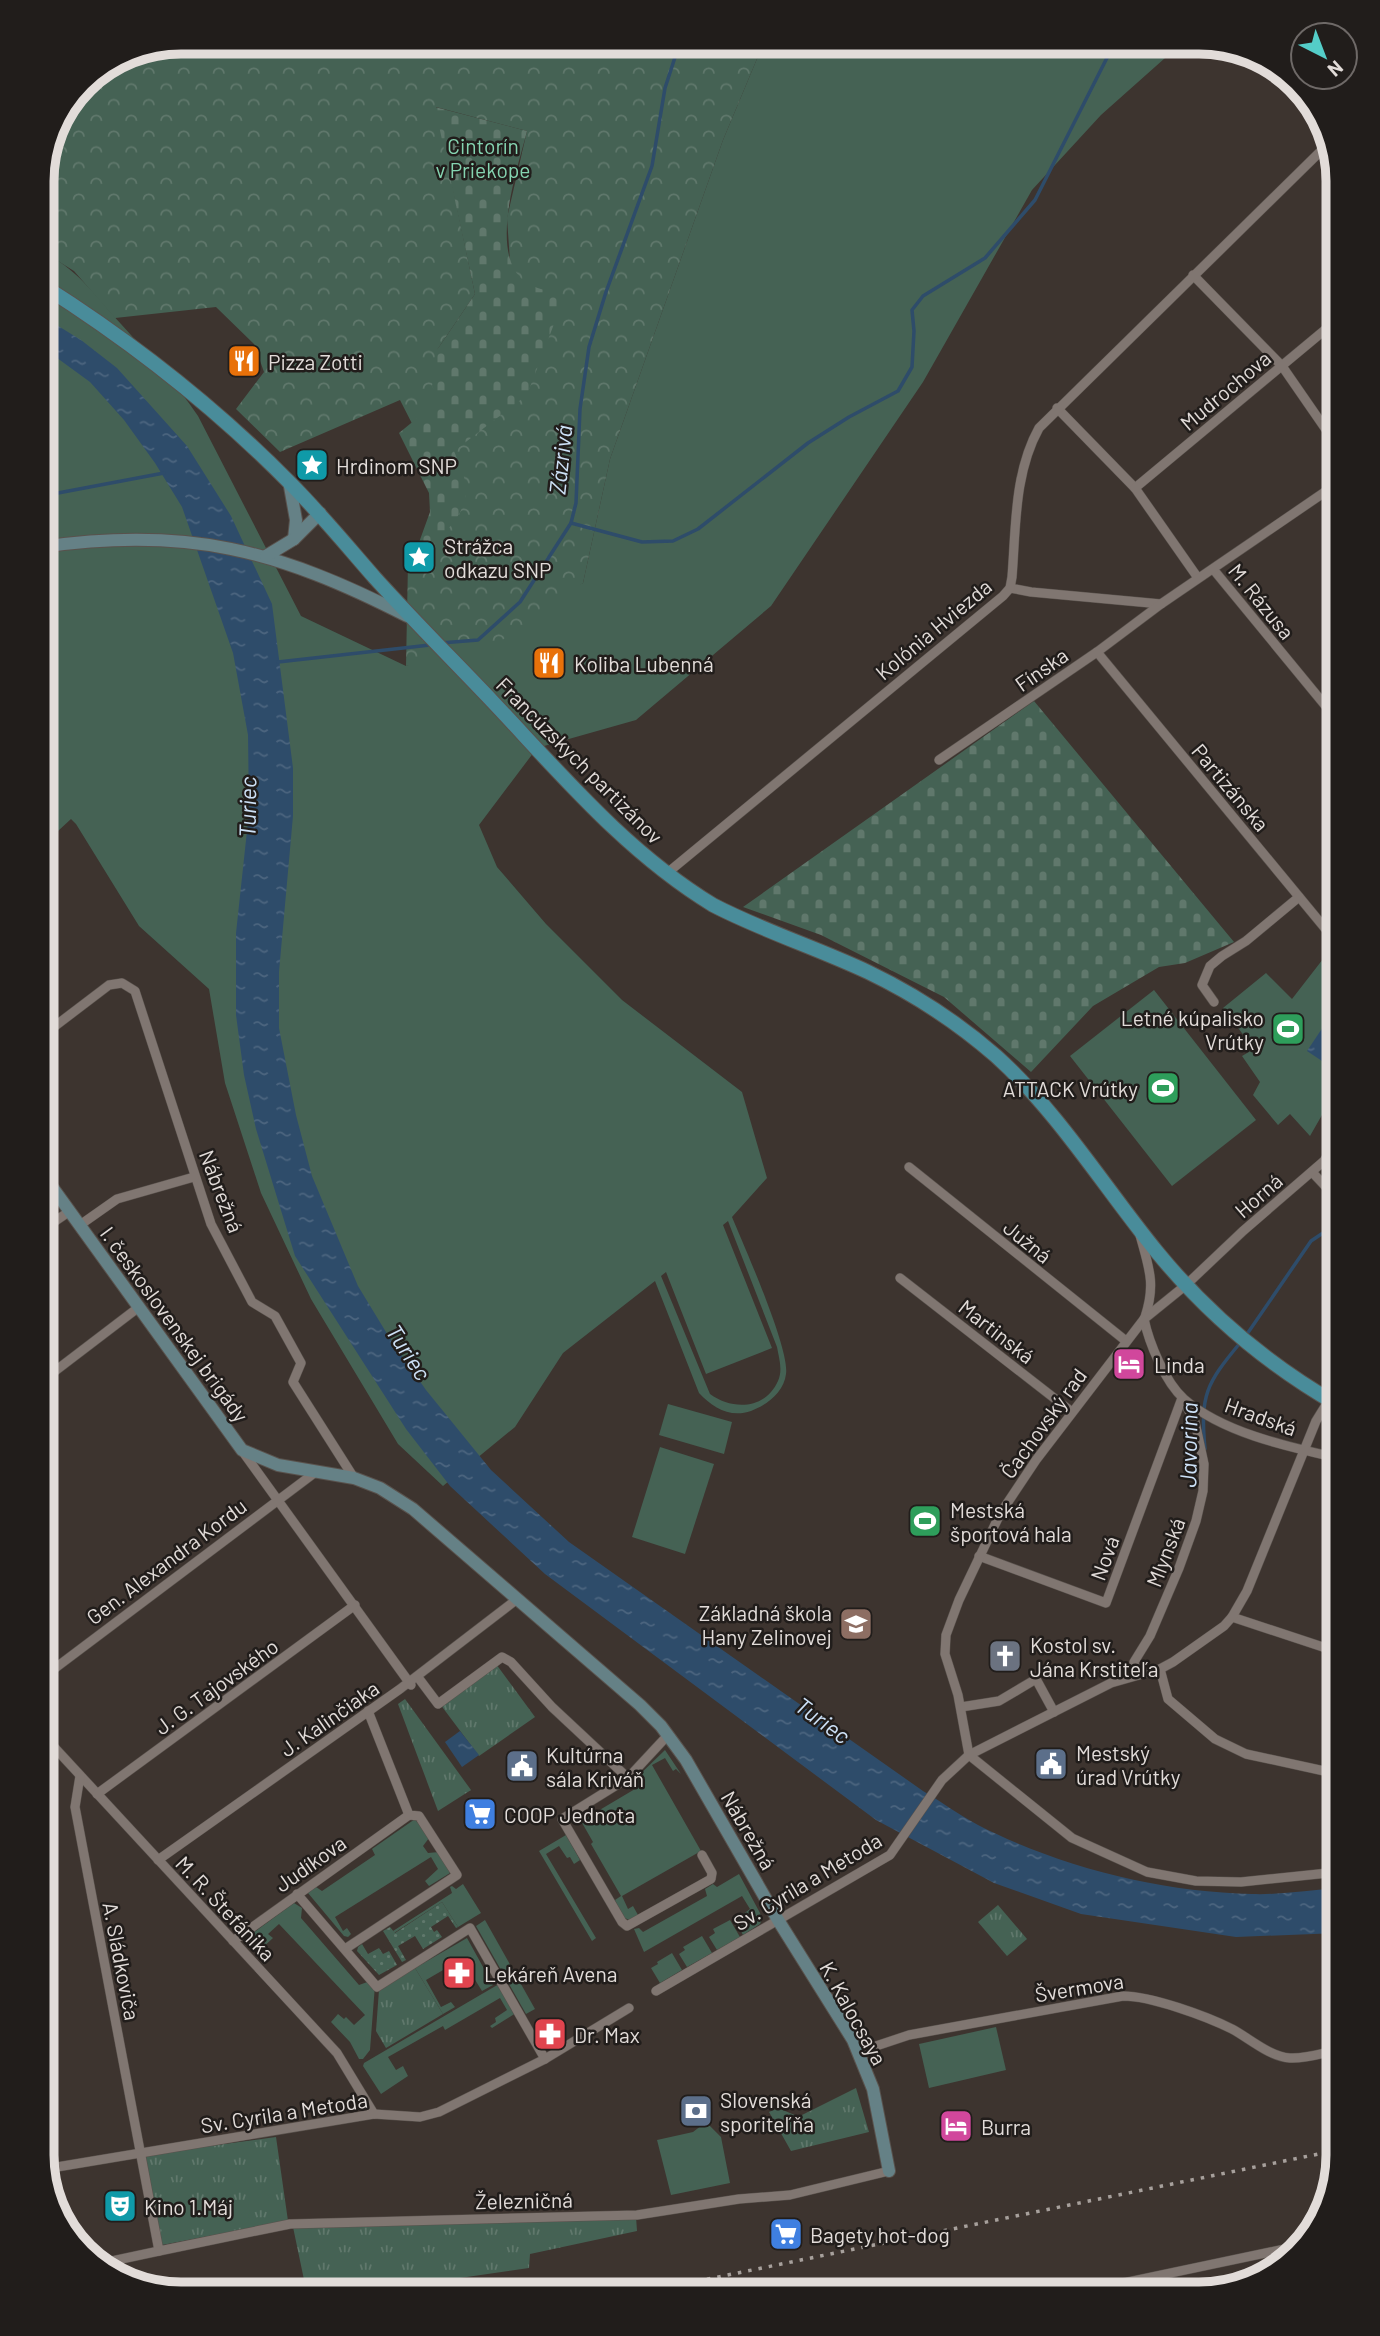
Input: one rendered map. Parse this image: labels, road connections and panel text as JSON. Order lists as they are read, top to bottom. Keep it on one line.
{"streets":{"main road":["Francúzskych partizánov"],"street":["Mudrochova","M. Rázusa","Kolónia Hviezda","Fínska","Partizánska","Nábrežná","Horná","Južná","I. československej brigády","Martinská","Hradská","Čachovský rad","Mlynská","Nová","Gen. Alexandra Kordu","J. G. Tajovského","J. Kalinčiaka","Judíkova","Sv. Cyrila a Metoda","M. R. Štefánika","A. Sládkoviča","Švermova","K. Kalocsaya","Železničná"]},"crossings":[["M. Rázusa","Fínska"],["Kolónia Hviezda","Francúzskych partizánov"],["Fínska","Partizánska"],["Francúzskych partizánov","Horná"],["Francúzskych partizánov","Čachovský rad"],["Nábrežná","I. československej brigády"],["Nábrežná","J. Kalinčiaka"],["Nábrežná","Sv. Cyrila a Metoda"],["Nábrežná","K. Kalocsaya"],["Horná","Čachovský rad"],["Južná","Čachovský rad"],["I. československej brigády","Gen. Alexandra Kordu"],["I. československej brigády","J. G. Tajovského"],["I. československej brigády","J. Kalinčiaka"],["Martinská","Čachovský rad"],["Hradská","Čachovský rad"],["Hradská","Mlynská"],["Hradská","Nová"],["Čachovský rad","Nová"],["Čachovský rad","Sv. Cyrila a Metoda"],["Mlynská","Nová"],["Mlynská","Sv. Cyrila a Metoda"],["J. G. Tajovského","M. R. Štefánika"],["J. Kalinčiaka","M. R. Štefánika"],["Judíkova","M. R. Štefánika"],["Sv. Cyrila a Metoda","M. R. Štefánika"],["Sv. Cyrila a Metoda","A. Sládkoviča"],["Sv. Cyrila a Metoda","K. Kalocsaya"],["M. R. Štefánika","A. Sládkoviča"],["Švermova","K. Kalocsaya"],["K. Kalocsaya","Železničná"]],"water":["Zázrivá","Turiec","Javorina"],"parks":["Cintorín v Priekope"],"places":{"restaurant":["Pizza Zotti","Koliba Lubenná"],"place":["Hrdinom SNP","Strážca odkazu SNP"],"sports":["Letné kúpalisko Vrútky","ATTACK Vrútky","Mestská športová hala"],"hotel":["Linda","Burra"],"school or university":["Základná škola Hany Zelinovej"],"church":["Kostol sv. Jána Krstiteľa"],"public building":["Mestský úrad Vrútky","Kultúrna sála Kriváň"],"supermarket":["COOP Jednota","Bagety hot-dog"],"pharmacy":["Lekáreň Avena","Dr. Max"],"bank":["Slovenská sporiteľňa"],"theatre":["Kino 1.Máj"]},"north":"bottom right"}
